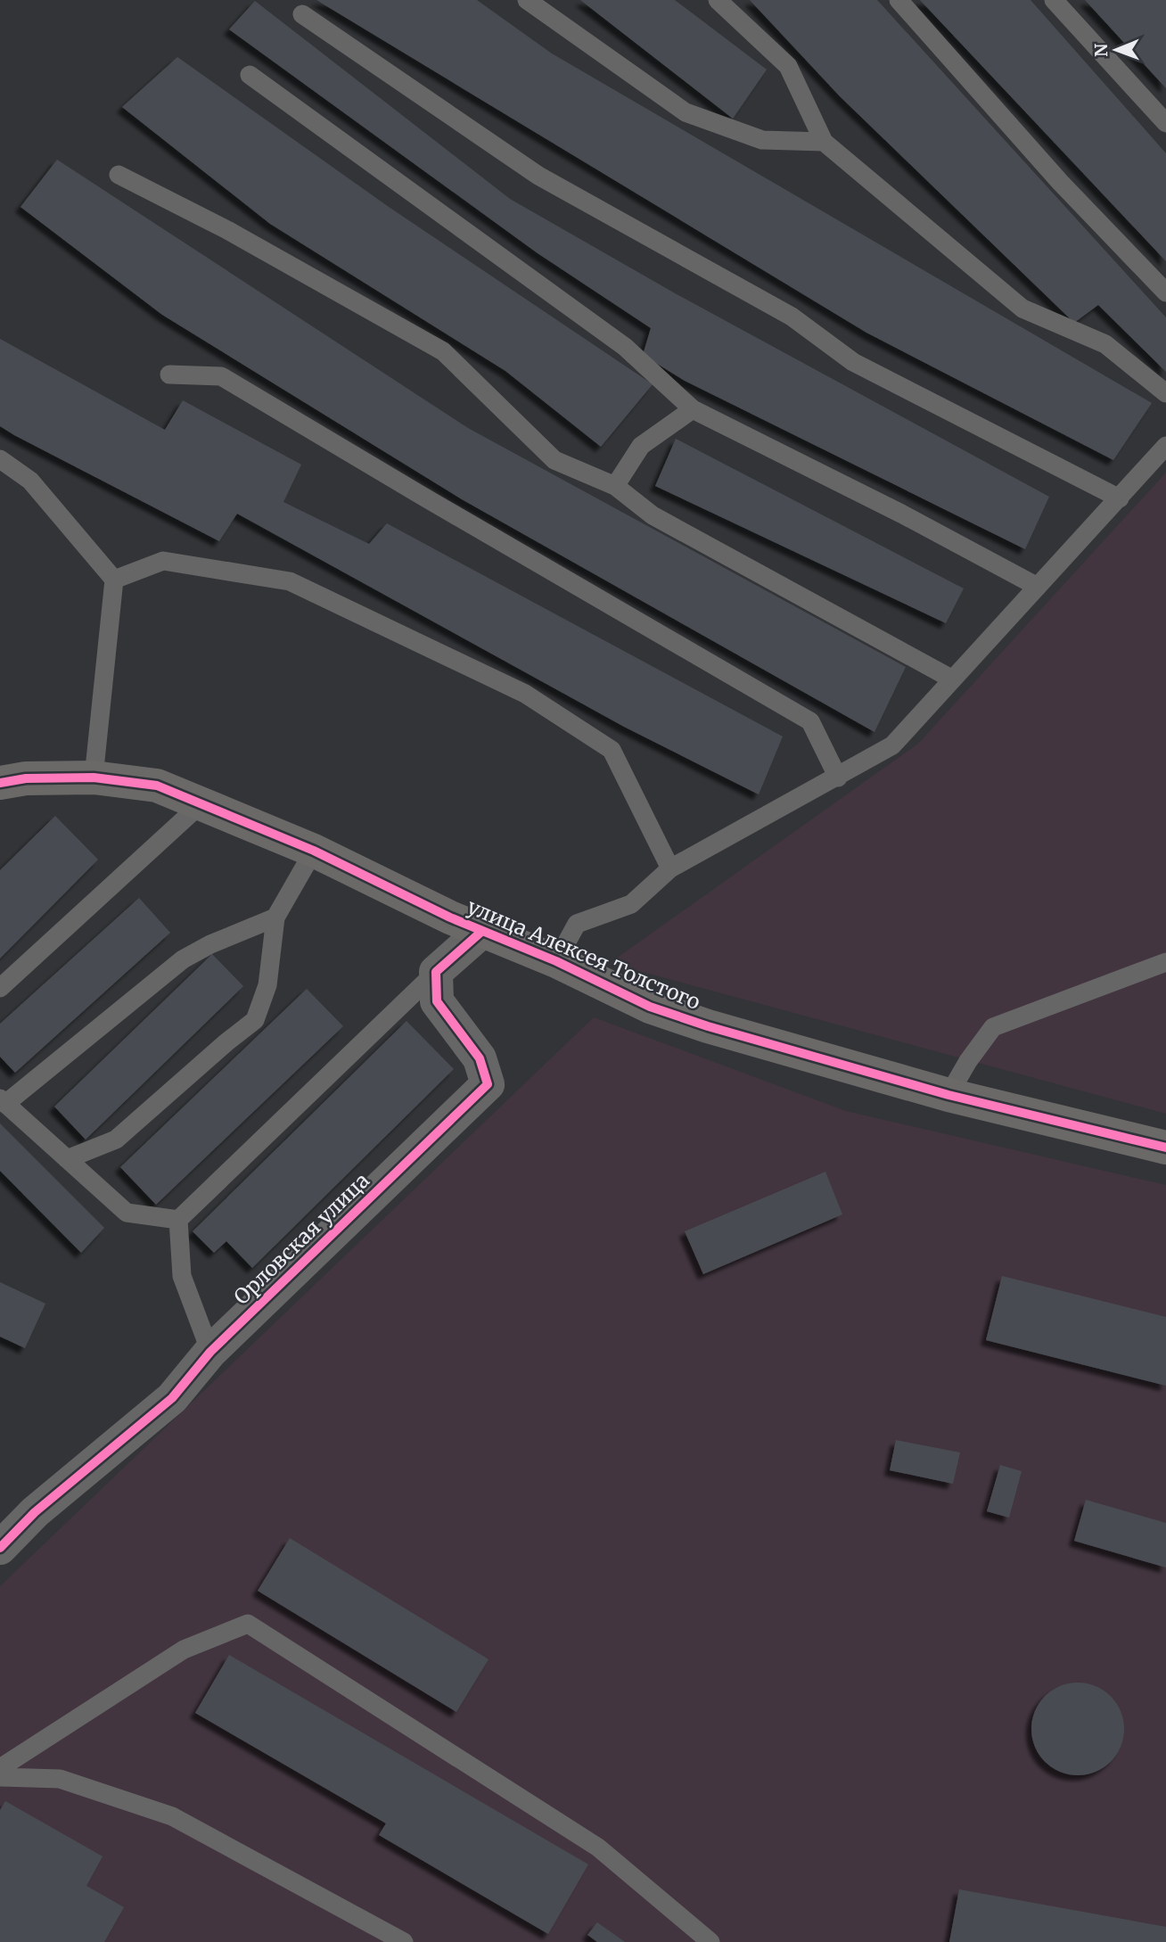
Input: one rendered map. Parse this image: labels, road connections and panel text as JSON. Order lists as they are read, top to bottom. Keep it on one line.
{"streets":{"street":["улица Алексея Толстого","Орловская улица"]},"north":"left"}
